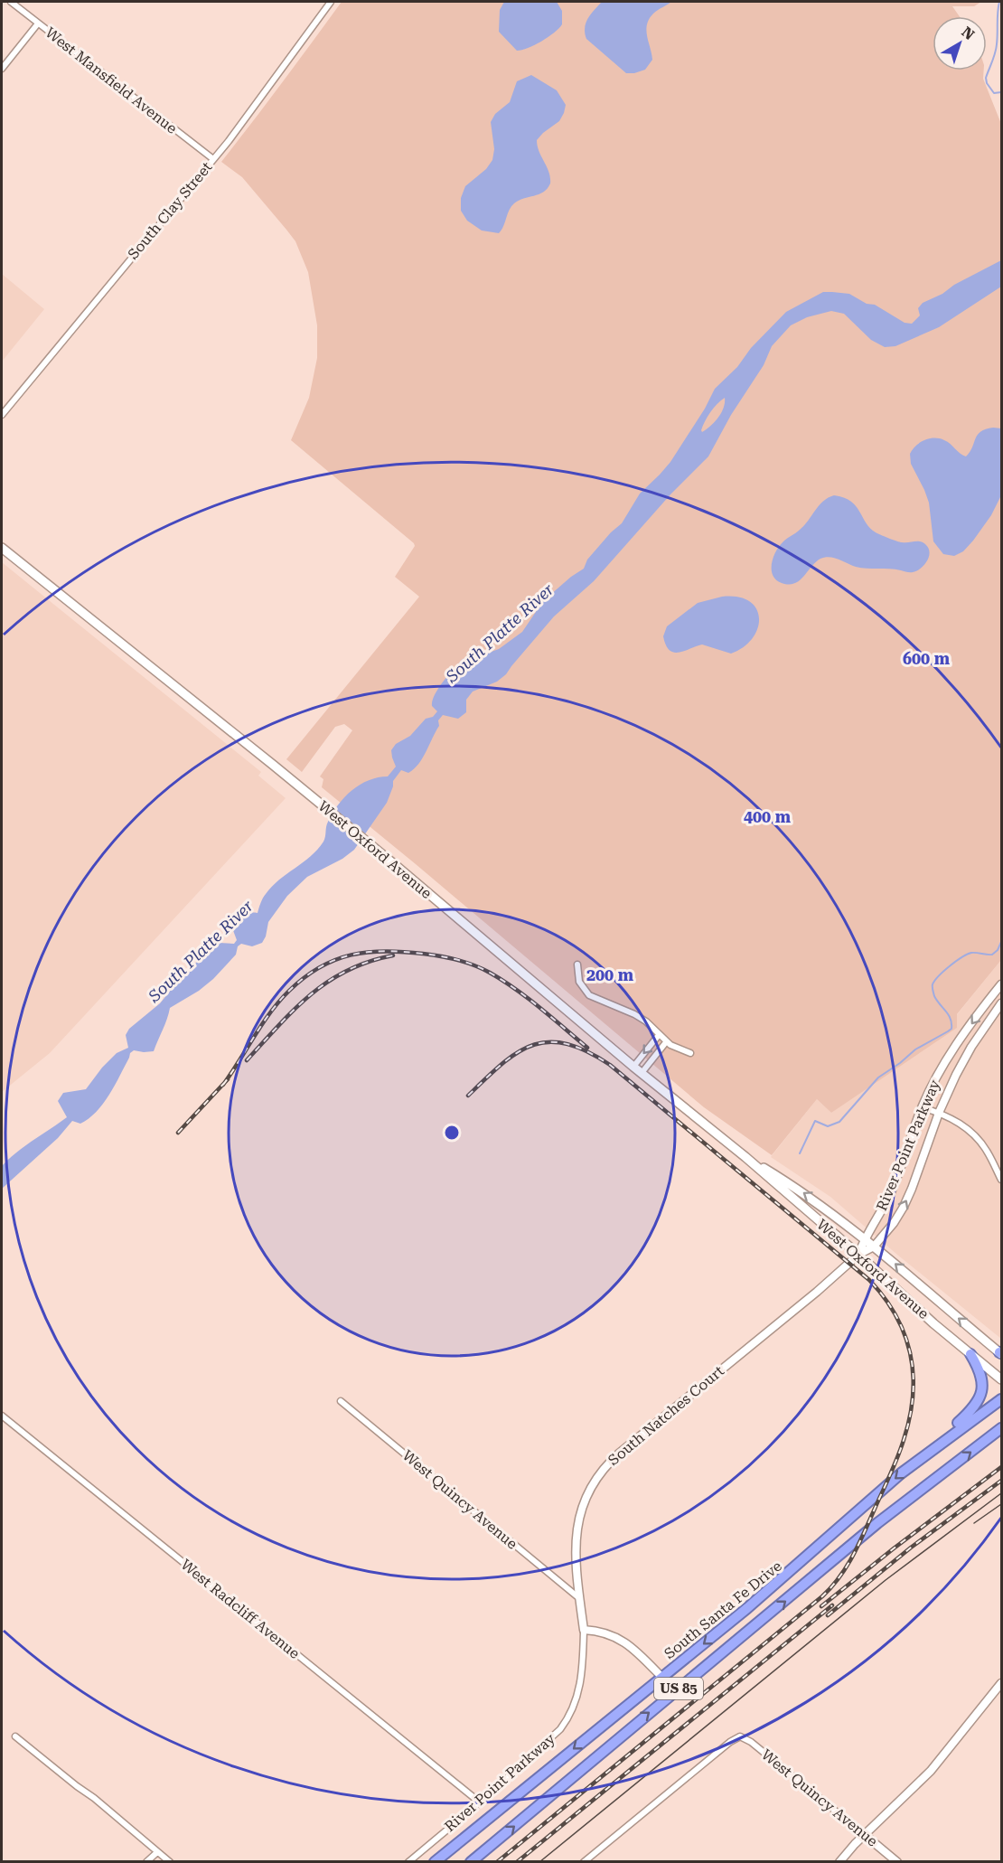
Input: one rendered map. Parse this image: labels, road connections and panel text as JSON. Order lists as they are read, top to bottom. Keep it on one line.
{"streets":{"highway":["South Santa Fe Drive","US 85"],"main road":["West Oxford Avenue"],"street":["West Mansfield Avenue","South Clay Street","River Point Parkway","South Natches Court","West Quincy Avenue","West Radcliff Avenue"]},"crossings":[["West Mansfield Avenue","South Clay Street"],["West Oxford Avenue","River Point Parkway"],["West Oxford Avenue","South Natches Court"],["River Point Parkway","South Natches Court"],["River Point Parkway","West Radcliff Avenue"],["South Natches Court","West Quincy Avenue"]],"water":["South Platte River"],"north":"top right","rings":["600 m","400 m","200 m"]}
